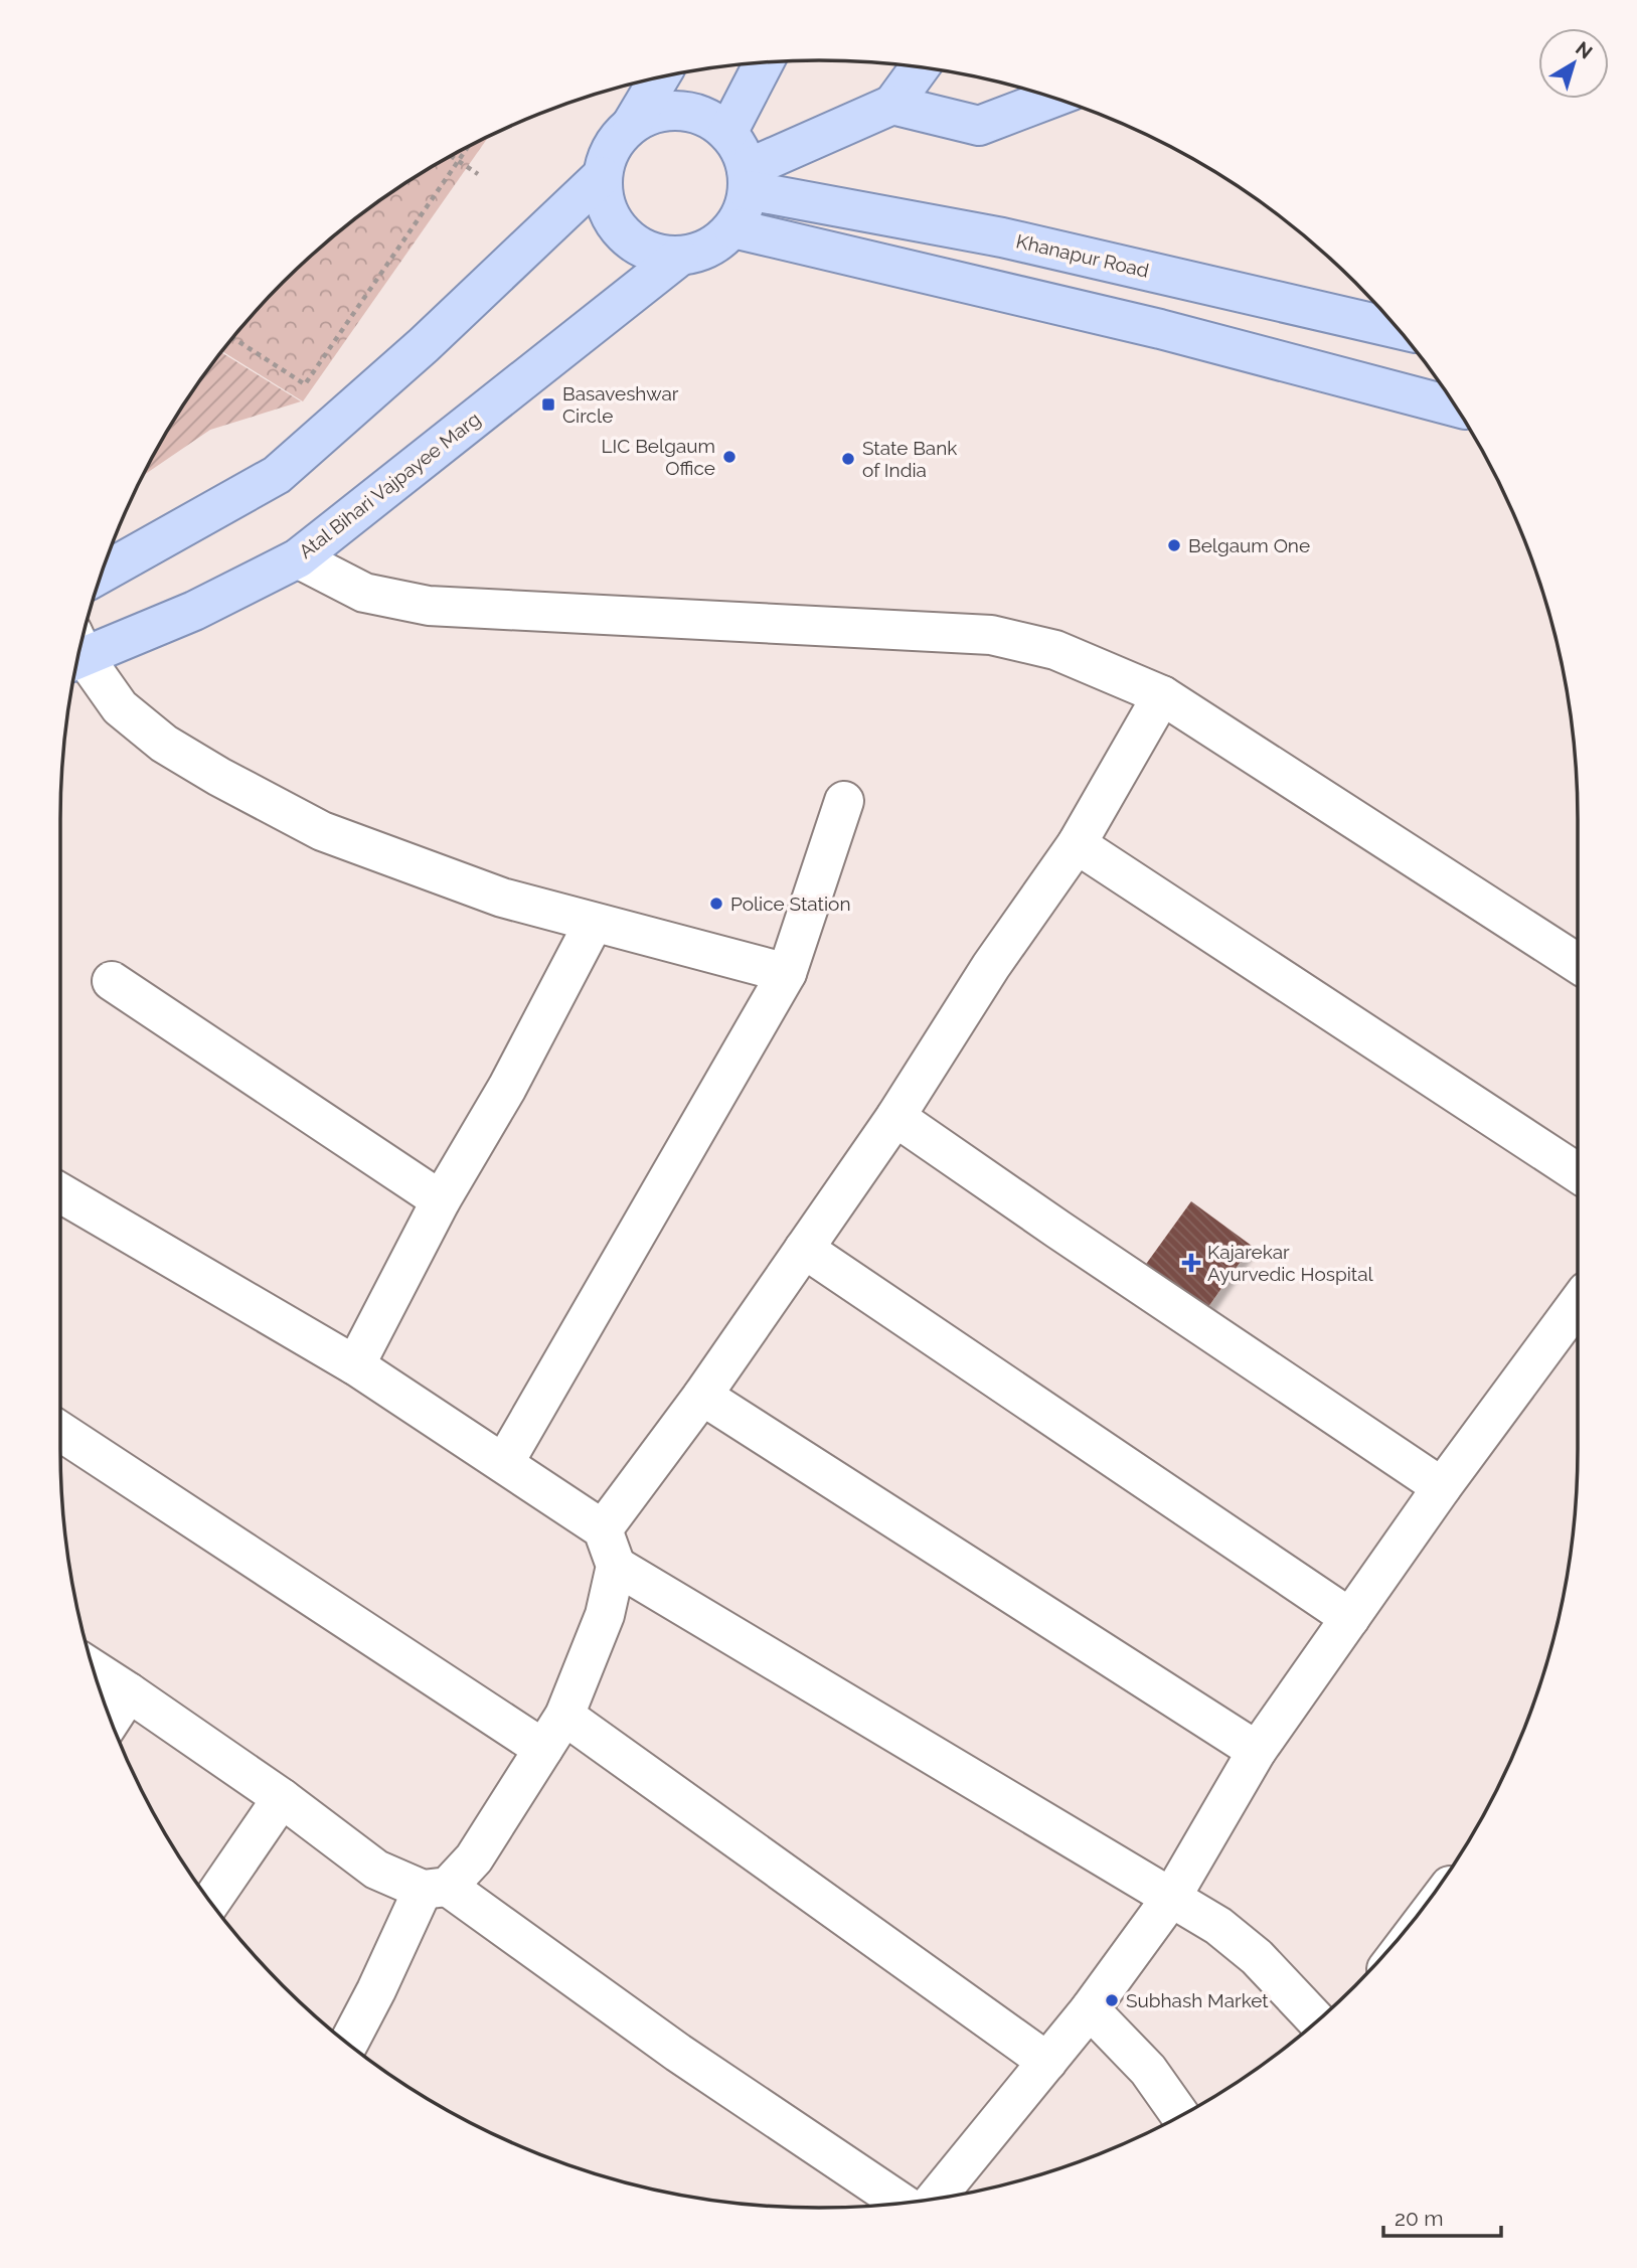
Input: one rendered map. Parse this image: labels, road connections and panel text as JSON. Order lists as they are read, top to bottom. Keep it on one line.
{"streets":{"main road":["Khanapur Road","Atal Bihari Vajpayee Marg"]},"crossings":[["Khanapur Road","Atal Bihari Vajpayee Marg"]],"places":{"transit":["Basaveshwar Circle"],"other":["LIC Belgaum Office","State Bank of India","Belgaum One","Police Station","Subhash Market"],"health":["Kajarekar Ayurvedic Hospital"]},"scale_bar":"20 m","north":"top right"}
